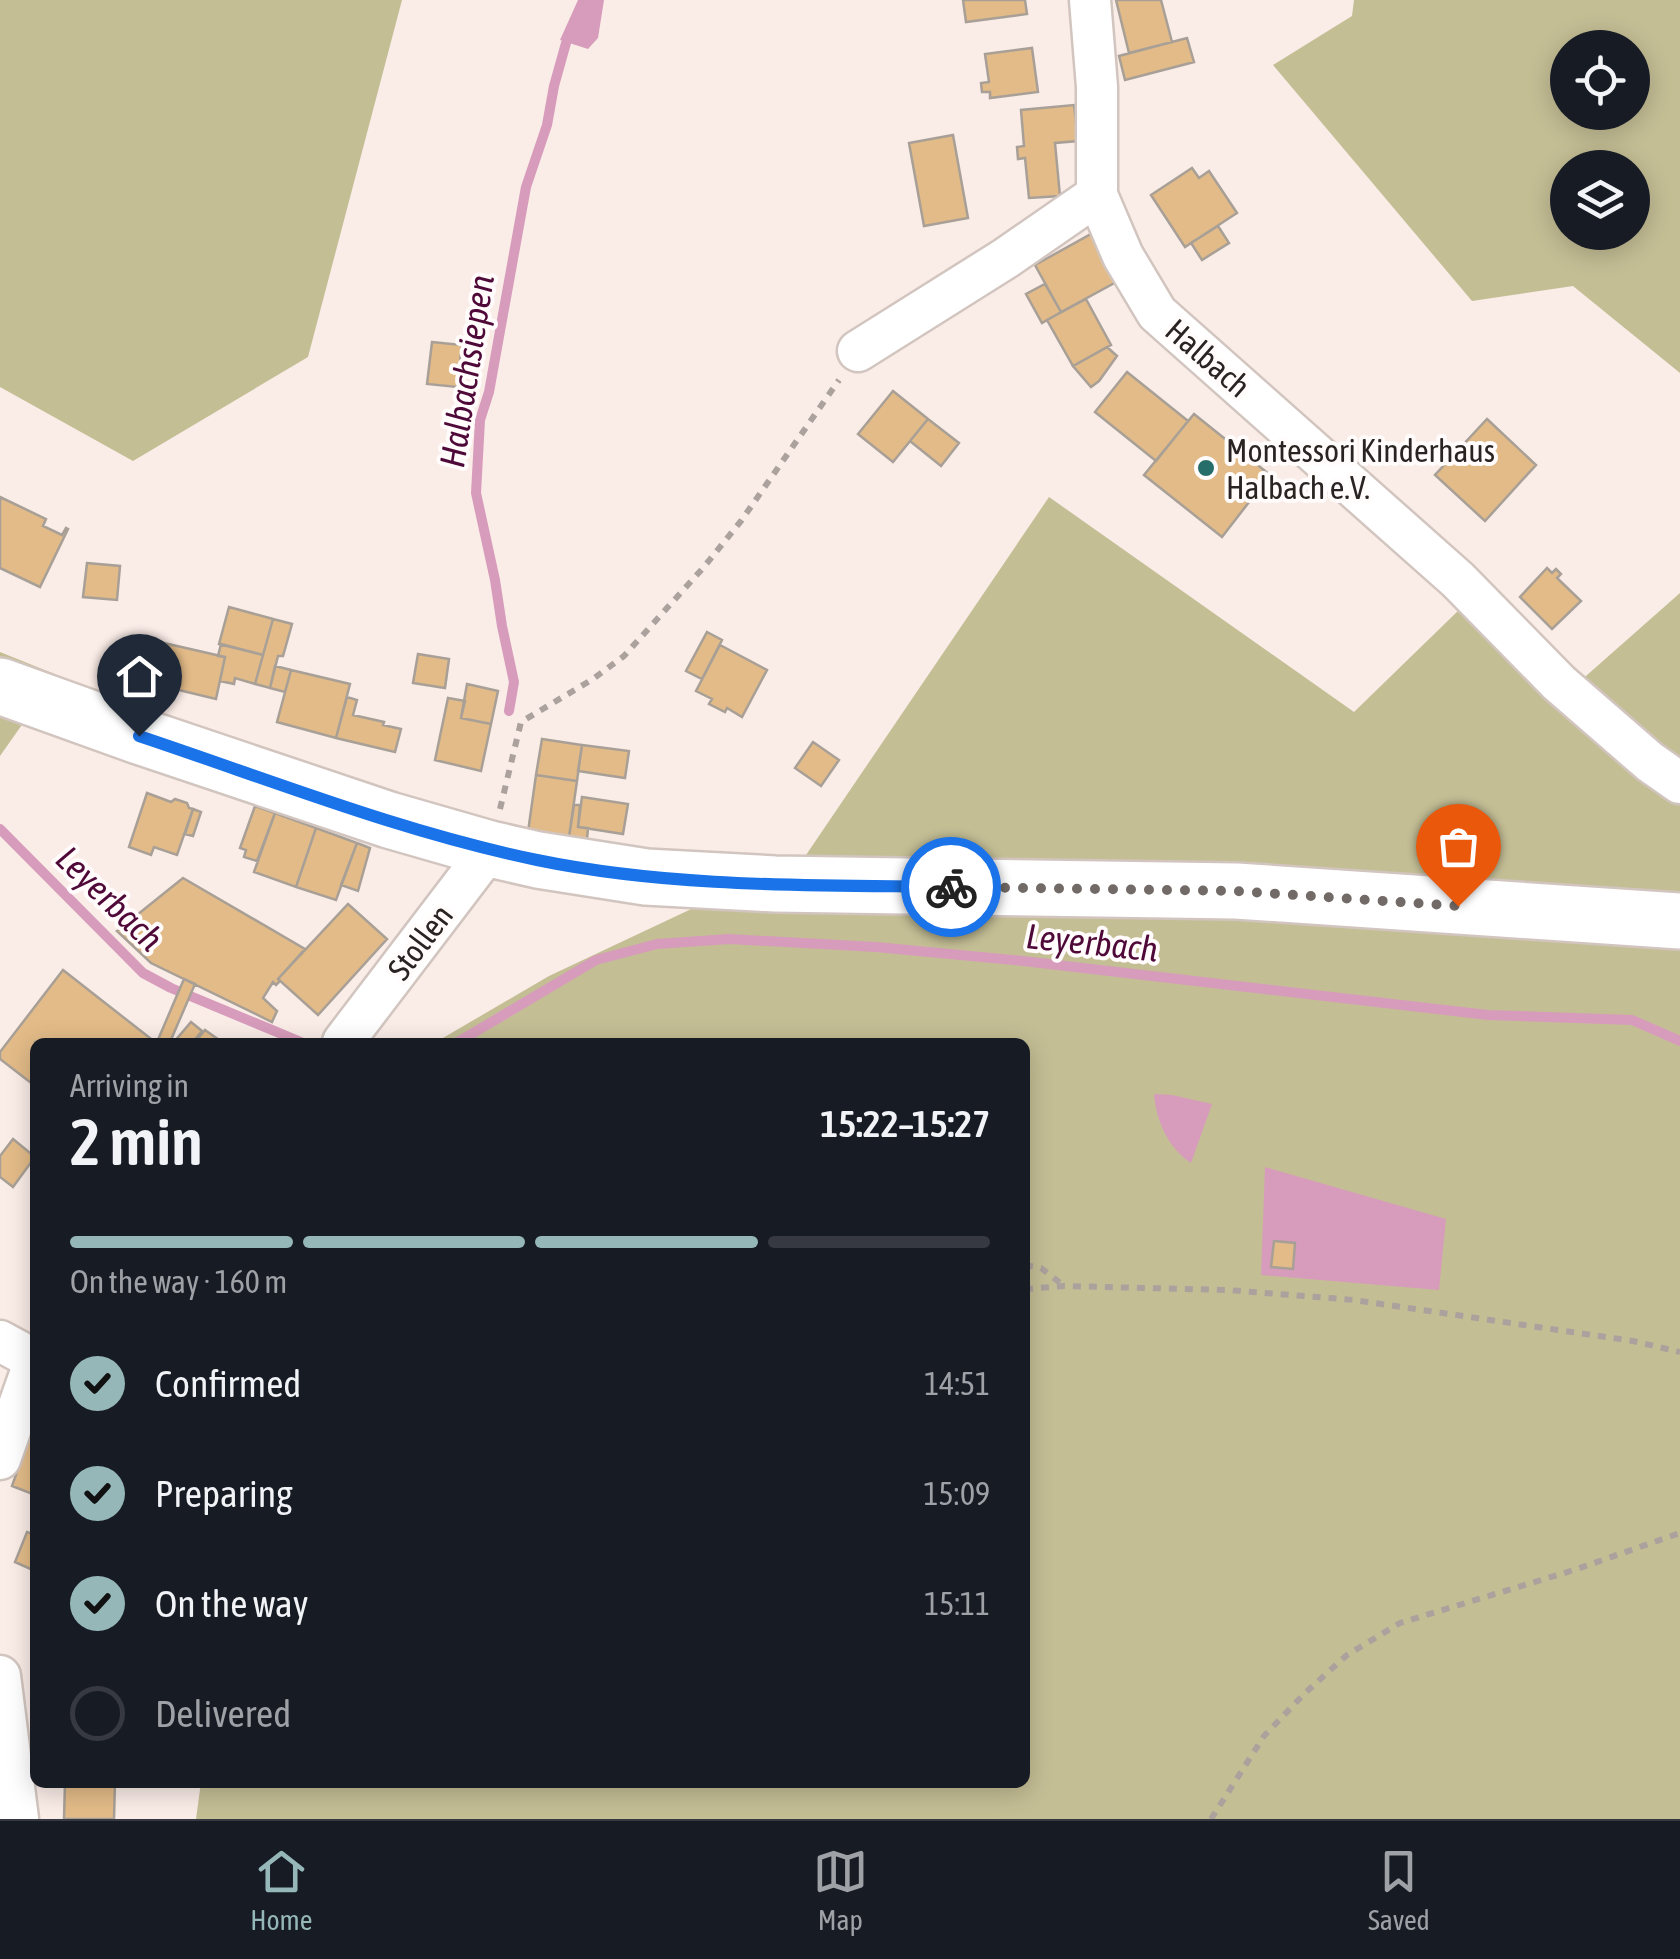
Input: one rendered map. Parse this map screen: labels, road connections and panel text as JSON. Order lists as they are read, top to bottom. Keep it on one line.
{"streets":{"street":["Halbach","Stollen"]},"water":["Halbachsiepen","Leyerbach"],"places":["Montessori Kinderhaus Halbach e.V."],"page":{"heading":["2 min","Arriving in","15:22–15:27"],"bar":"On the way · 160 m","list":[["Confirmed","14:51"],["Preparing","15:09"],["On the way","15:11"],"Delivered"],"tabs":["Home","Map","Saved"]}}
